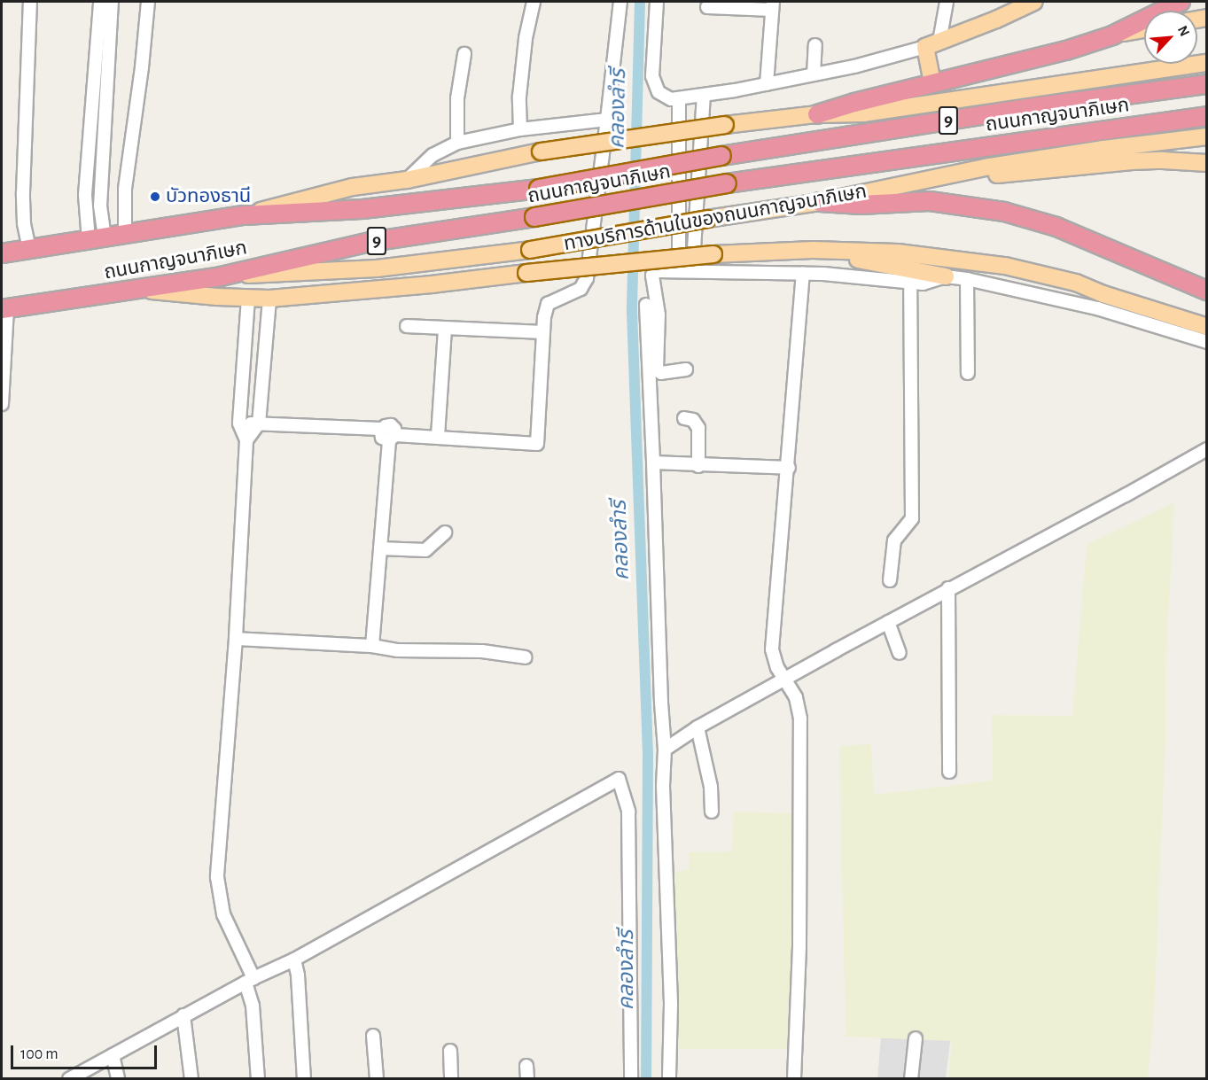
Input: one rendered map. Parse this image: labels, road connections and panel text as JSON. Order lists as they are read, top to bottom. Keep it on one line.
{"streets":{"highway":["ถนนกาญจนาภิเษก","9"],"main road":["ทางบริการด้านในของถนนกาญจนาภิเษก"]},"crossings":[["ถนนกาญจนาภิเษก","ทางบริการด้านในของถนนกาญจนาภิเษก"]],"water":["คลองลำรี"],"places":["บัวทองธานี"],"scale_bar":"100 m","north":"top right"}
